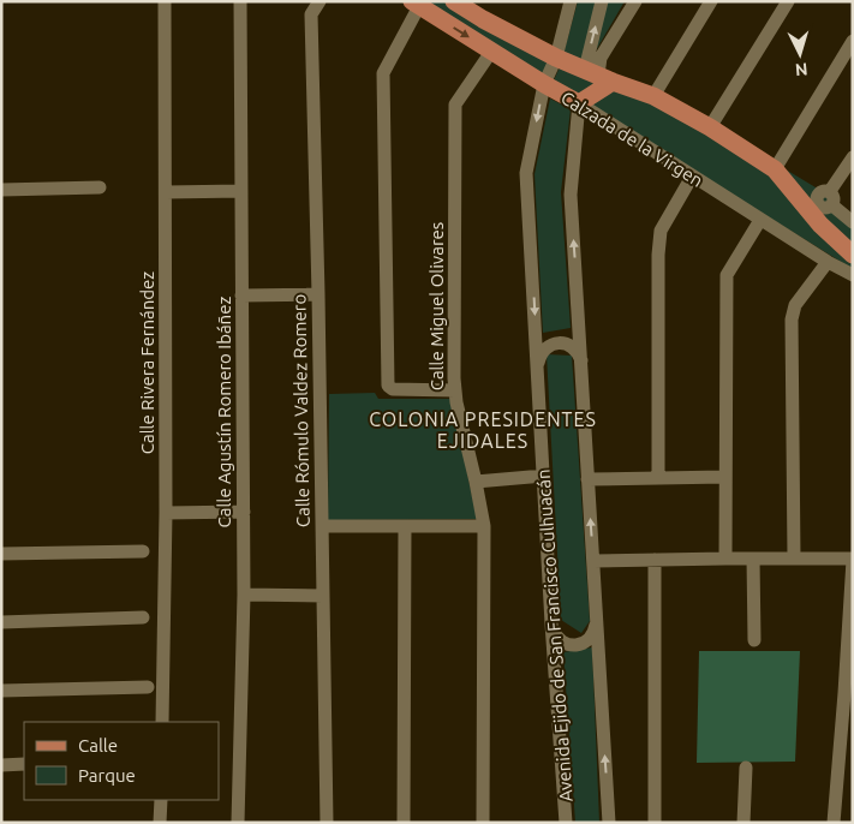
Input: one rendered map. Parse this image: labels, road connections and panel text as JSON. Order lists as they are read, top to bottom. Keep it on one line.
{"streets":{"main road":["Calzada de la Virgen"],"street":["Calle Miguel Olivares","Calle Rivera Fernández","Calle Rómulo Valdez Romero","Calle Agustín Romero Ibáñez","Avenida Ejido de San Francisco Culhuacán"]},"crossings":[["Calzada de la Virgen","Calle Miguel Olivares"],["Calzada de la Virgen","Avenida Ejido de San Francisco Culhuacán"]],"districts":["COLONIA PRESIDENTES EJIDALES"],"legend":["Calle","Parque"],"north":"bottom"}
